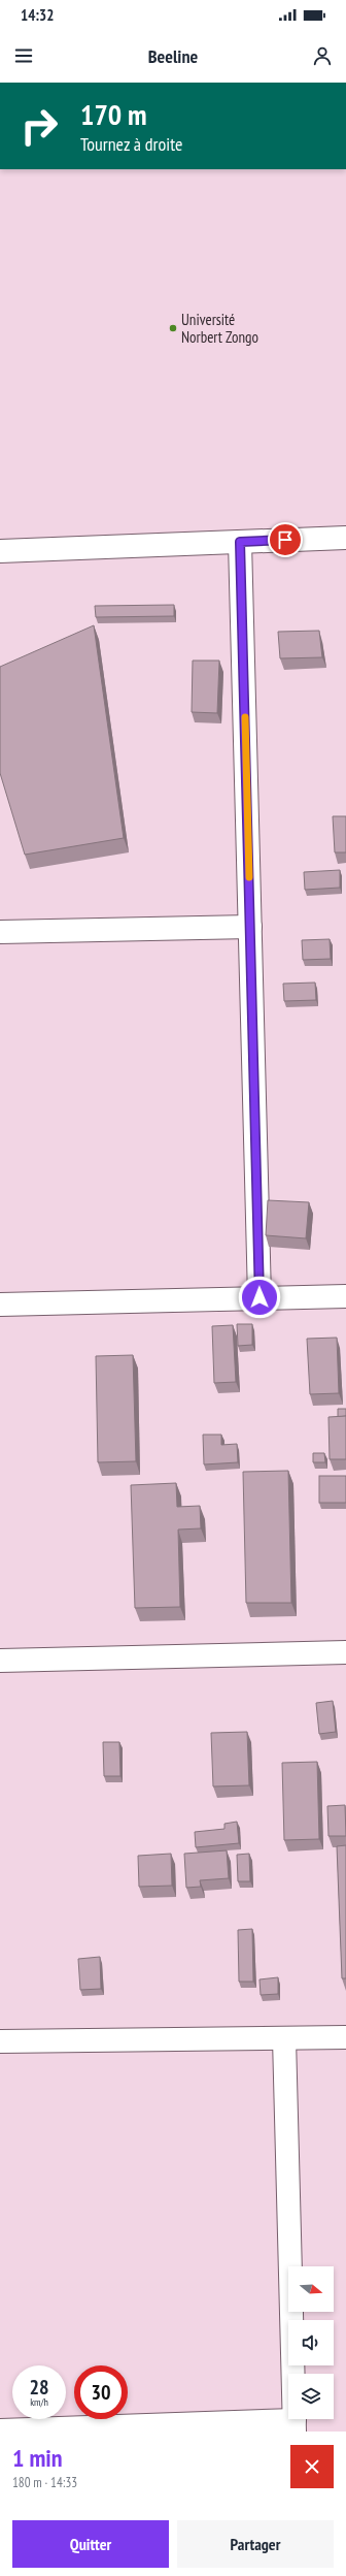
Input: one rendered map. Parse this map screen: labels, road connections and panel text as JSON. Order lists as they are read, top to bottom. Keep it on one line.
{"places":["Université Norbert Zongo"],"north":"right","page":{"status":"14:32","header":"Beeline","turn":["170 m","Tournez à droite"],"speed":"28 km/h","limit":"30","heading":["1 min","180 m · 14:33"],"buttons":["Quitter","Partager"]}}
